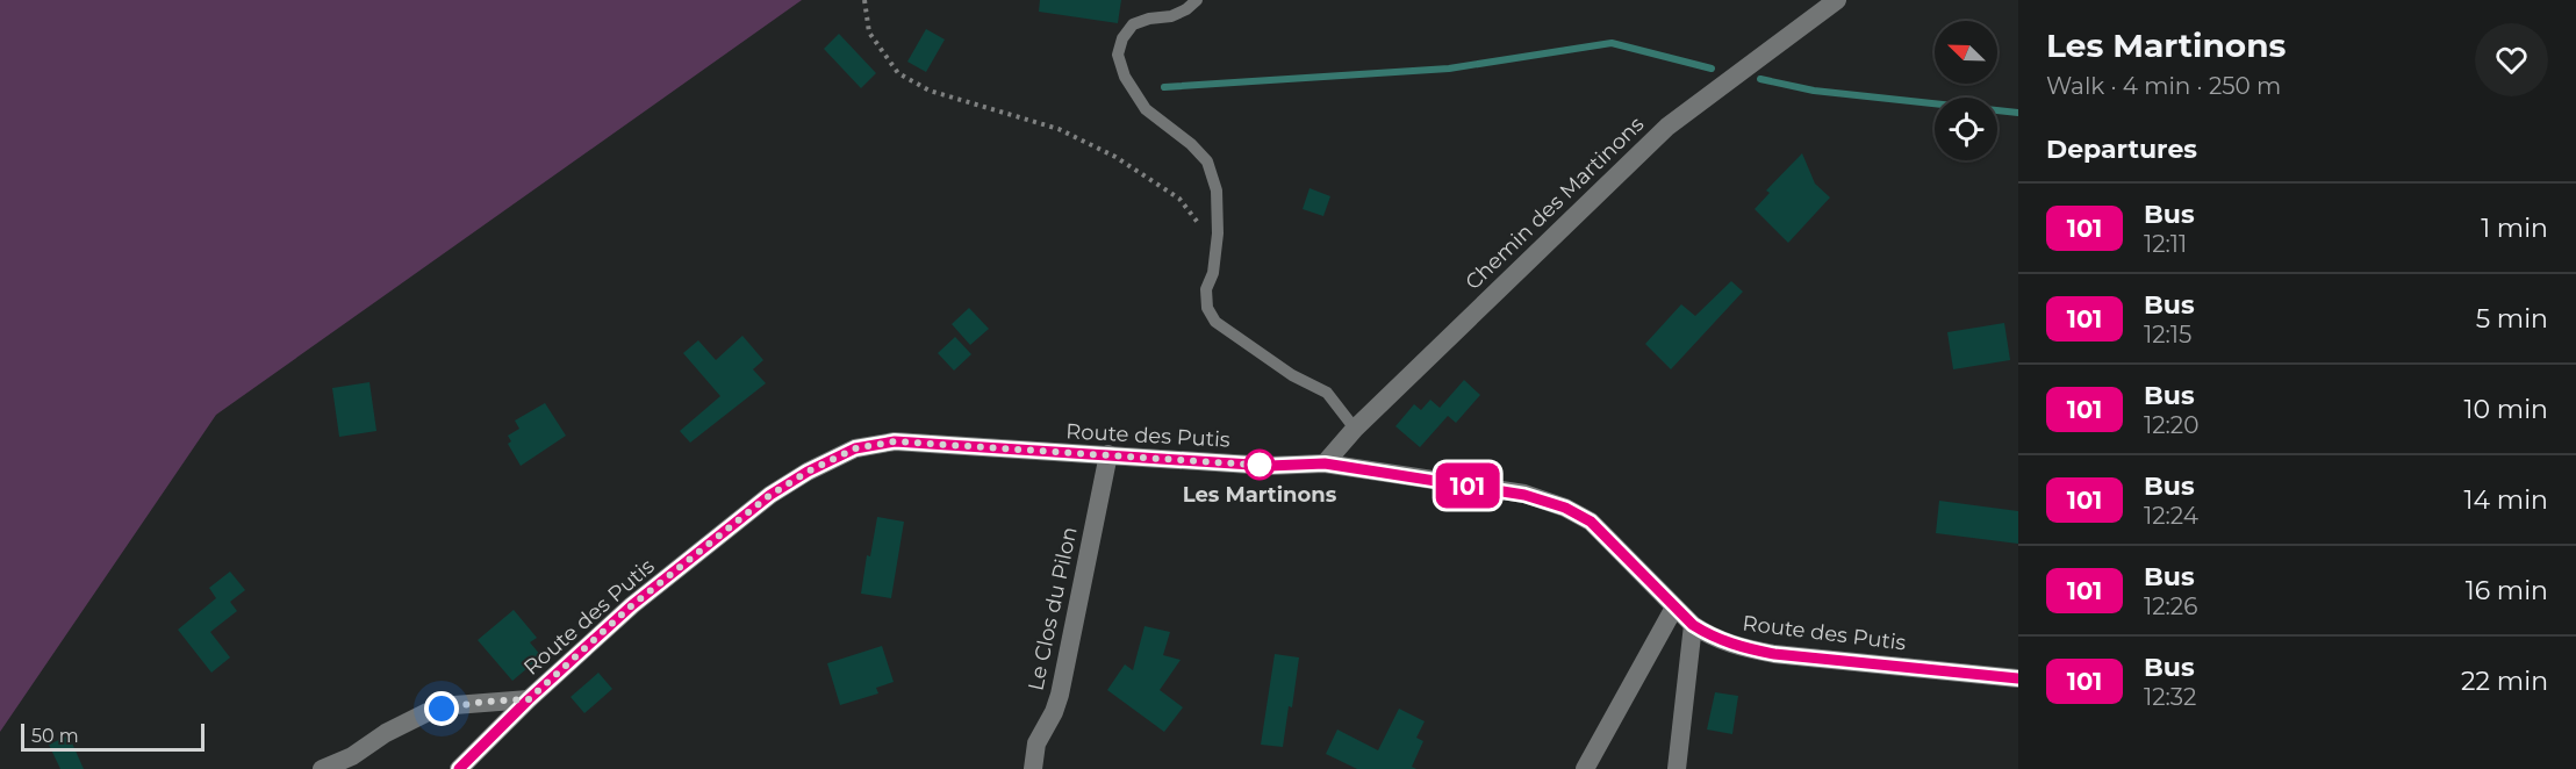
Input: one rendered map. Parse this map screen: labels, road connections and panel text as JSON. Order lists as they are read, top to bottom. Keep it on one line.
{"streets":{"street":["Chemin des Martinons","Route des Putis","Le Clos du Pilon"]},"crossings":[["Chemin des Martinons","Route des Putis"],["Route des Putis","Le Clos du Pilon"]],"places":["Les Martinons"],"lines":["bus line 101"],"scale_bar":"50 m","north":"top left","page":{"on_map":"101","heading":[["Les Martinons","Walk · 4 min · 250 m"],"Departures"],"list":[{"mark":"101","name":"Bus","note":"12:11","value":"1 min"},{"mark":"101","name":"Bus","note":"12:15","value":"5 min"},{"mark":"101","name":"Bus","note":"12:20","value":"10 min"},{"mark":"101","name":"Bus","note":"12:24","value":"14 min"},{"mark":"101","name":"Bus","note":"12:26","value":"16 min"},{"mark":"101","name":"Bus","note":"12:32","value":"22 min"}],"scale":"50 m"}}
